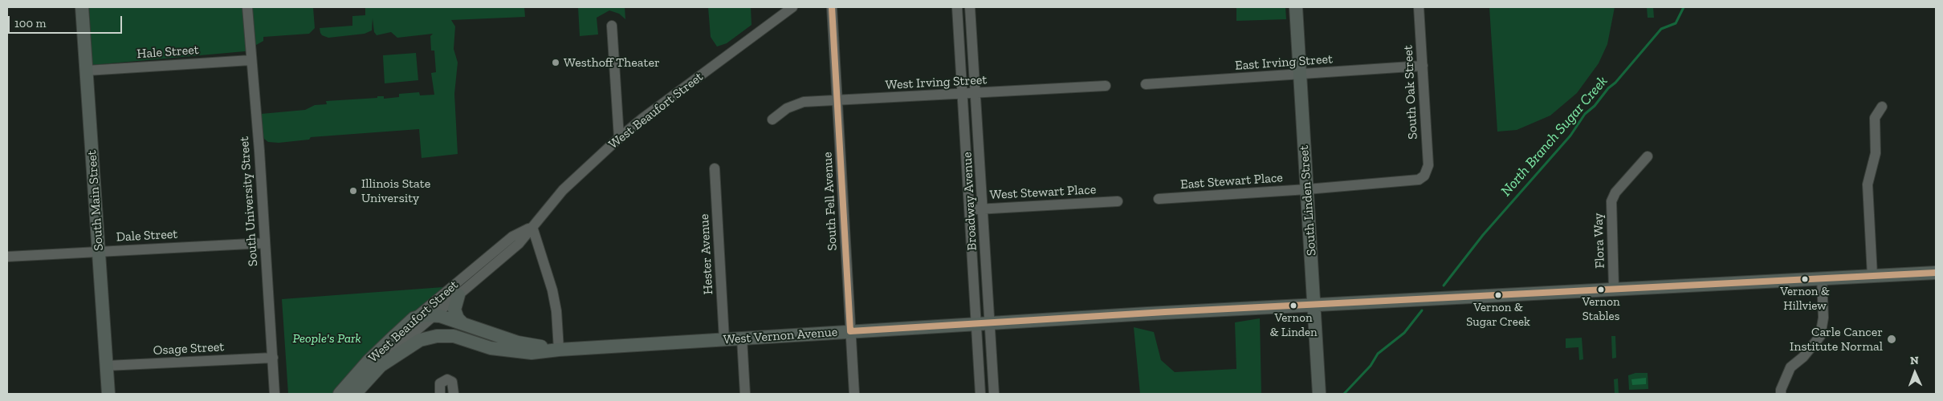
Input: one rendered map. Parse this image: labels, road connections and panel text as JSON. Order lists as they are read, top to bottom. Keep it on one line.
{"streets":{"main road":["West Beaufort Street","South Main Street","South Linden Street","West Vernon Avenue"],"street":["Hale Street","East Irving Street","West Irving Street","South Oak Street","East Stewart Place","West Stewart Place","South University Street","South Fell Avenue","Broadway Avenue","Dale Street","Flora Way","Hester Avenue","Osage Street"]},"crossings":[["Hale Street","South Main Street"],["Hale Street","South University Street"],["East Irving Street","South Oak Street"],["East Irving Street","South Linden Street"],["West Irving Street","South Fell Avenue"],["West Irving Street","Broadway Avenue"],["South Oak Street","East Stewart Place"],["West Beaufort Street","West Vernon Avenue"],["East Stewart Place","South Linden Street"],["West Stewart Place","Broadway Avenue"],["South Main Street","Dale Street"],["South Main Street","Osage Street"],["South Linden Street","West Vernon Avenue"],["South University Street","Dale Street"],["South University Street","Osage Street"],["South Fell Avenue","West Vernon Avenue"],["Broadway Avenue","West Vernon Avenue"],["Flora Way","West Vernon Avenue"],["Hester Avenue","West Vernon Avenue"]],"water":["North Branch Sugar Creek"],"parks":["People's Park"],"places":["Westhoff Theater","Illinois State University","Vernon & Hillview","Vernon Stables","Vernon & Sugar Creek","Vernon & Linden","Carle Cancer Institute Normal"],"scale_bar":"100 m","north":"top"}
